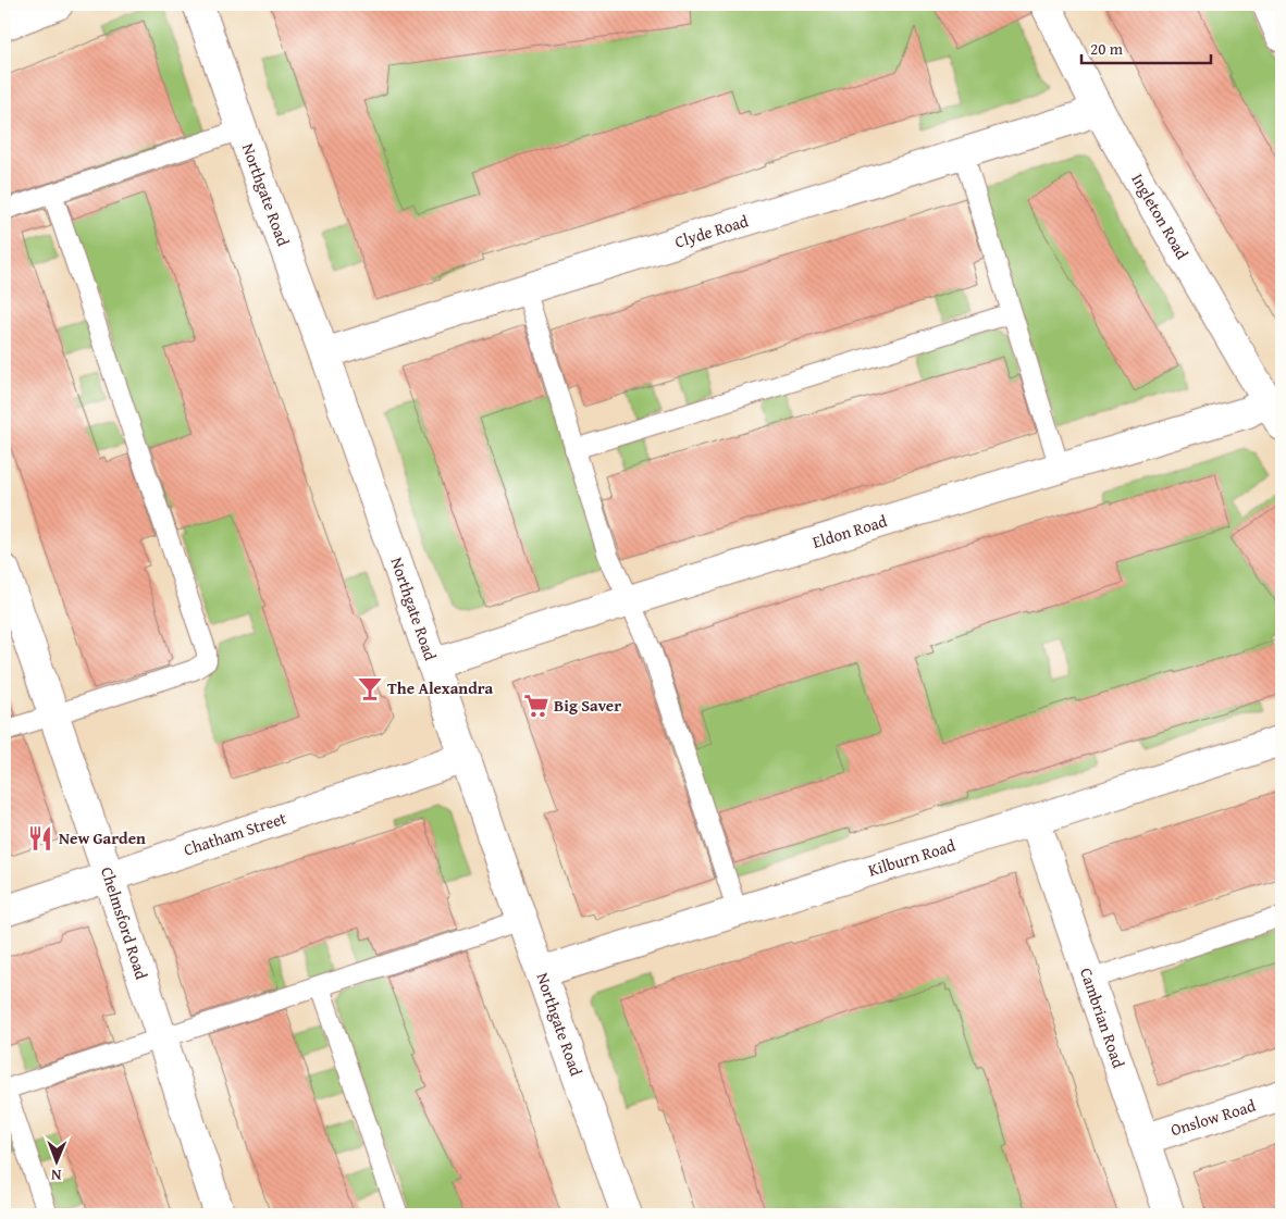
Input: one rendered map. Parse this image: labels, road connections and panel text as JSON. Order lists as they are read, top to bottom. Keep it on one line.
{"streets":{"street":["Northgate Road","Ingleton Road","Clyde Road","Eldon Road","Chatham Street","Kilburn Road","Chelmsford Road","Cambrian Road","Onslow Road"]},"crossings":[["Northgate Road","Clyde Road"],["Northgate Road","Eldon Road"],["Northgate Road","Chatham Street"],["Northgate Road","Kilburn Road"],["Ingleton Road","Clyde Road"],["Ingleton Road","Eldon Road"],["Chatham Street","Chelmsford Road"],["Kilburn Road","Cambrian Road"],["Cambrian Road","Onslow Road"]],"places":{"bar":["The Alexandra"],"supermarket":["Big Saver"],"restaurant":["New Garden"]},"scale_bar":"20 m","north":"bottom"}
